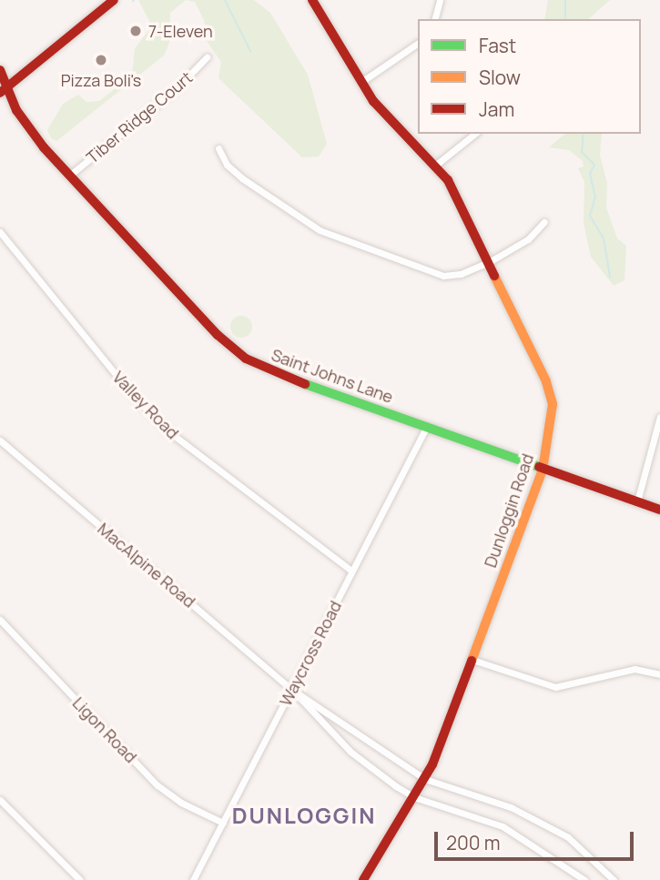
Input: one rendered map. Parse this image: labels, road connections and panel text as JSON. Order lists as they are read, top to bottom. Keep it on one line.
{"streets":{"street":["Tiber Ridge Court","Saint Johns Lane","Valley Road","Dunloggin Road","MacAlpine Road","Waycross Road","Ligon Road"]},"crossings":[["Tiber Ridge Court","Saint Johns Lane"],["Saint Johns Lane","Dunloggin Road"],["Saint Johns Lane","Waycross Road"],["Valley Road","Waycross Road"],["Dunloggin Road","MacAlpine Road"],["MacAlpine Road","Waycross Road"],["Waycross Road","Ligon Road"]],"districts":["DUNLOGGIN"],"places":["7-Eleven","Pizza Boli's"],"legend":["Fast","Slow","Jam"],"scale_bar":"200 m"}
